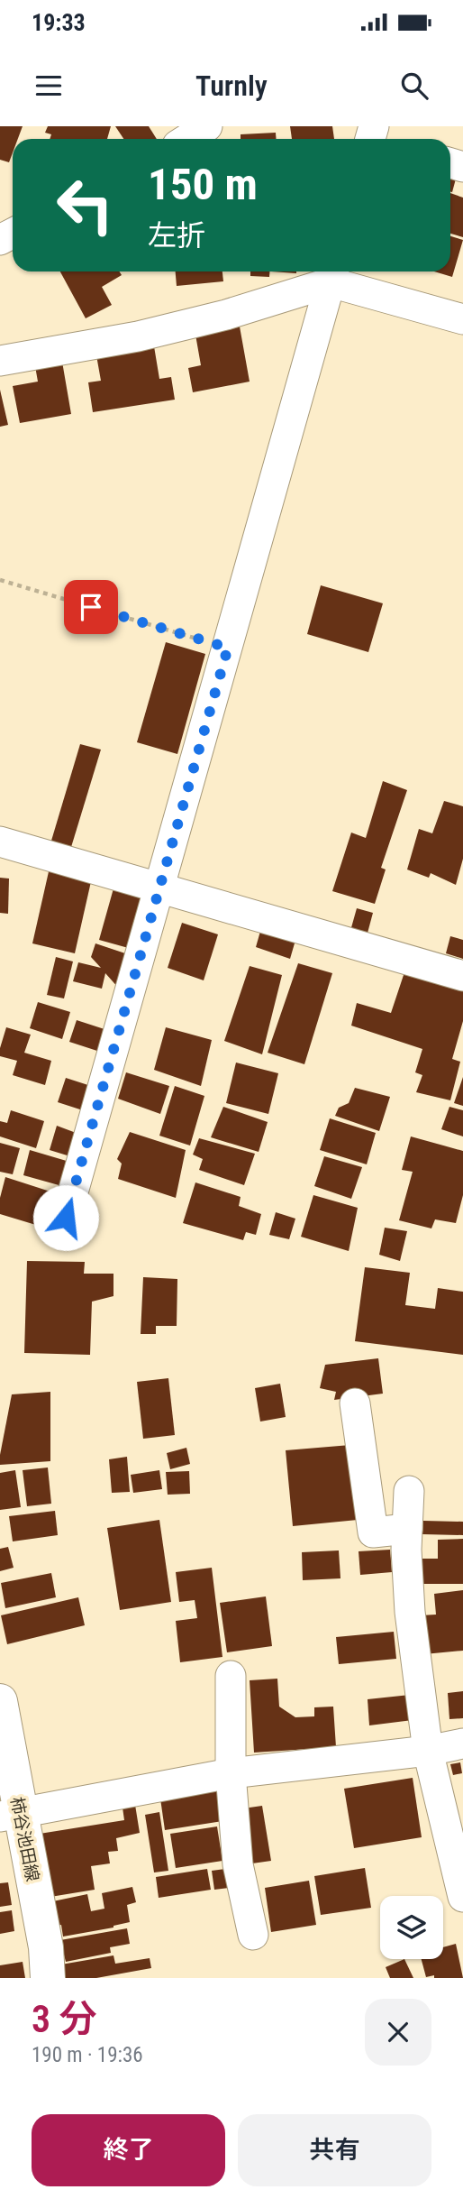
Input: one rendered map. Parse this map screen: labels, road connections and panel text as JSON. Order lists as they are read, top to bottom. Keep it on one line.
{"streets":{"main road":["柿谷池田線"]},"page":{"status":"19:33","header":"Turnly","turn":["150 m","左折"],"heading":["3 分","190 m · 19:36"],"buttons":["終了","共有"]}}
